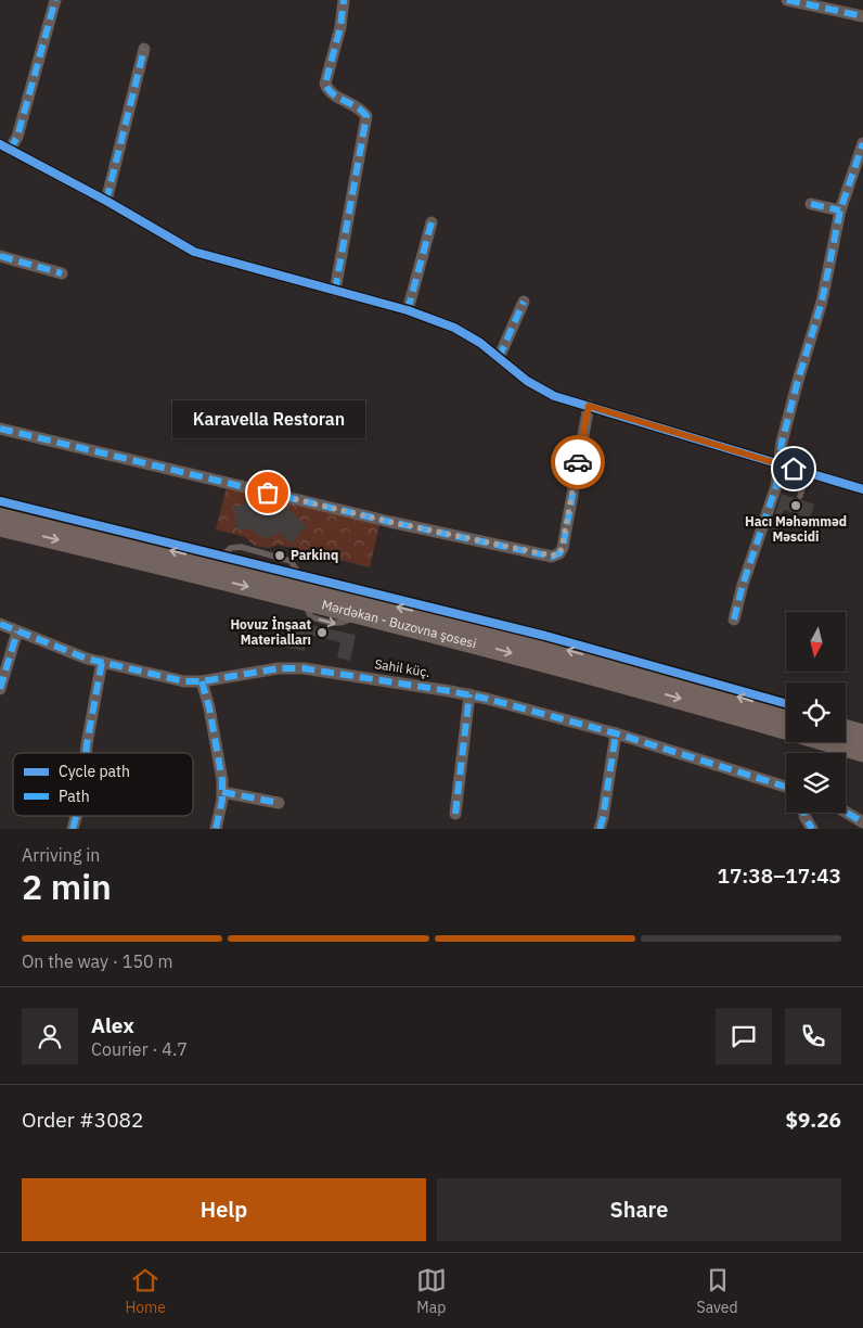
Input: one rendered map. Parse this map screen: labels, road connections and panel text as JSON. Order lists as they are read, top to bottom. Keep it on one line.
{"streets":{"main road":["Mərdəkan - Buzovna şosesi"],"street":["Sahil küç."]},"places":["Karavella Restoran","Hacı Məhəmməd Məscidi","Parkinq","Hovuz İnşaat Materialları"],"legend":["Cycle path","Path"],"north":"bottom","page":{"bubble":"Karavella Restoran","heading":["2 min","Arriving in","17:38–17:43"],"panel":["Alex","Courier · 4.7","Order #3082","$9.26"],"bar":"On the way · 150 m","buttons":["Help","Share"],"tabs":["Home","Map","Saved"]}}
